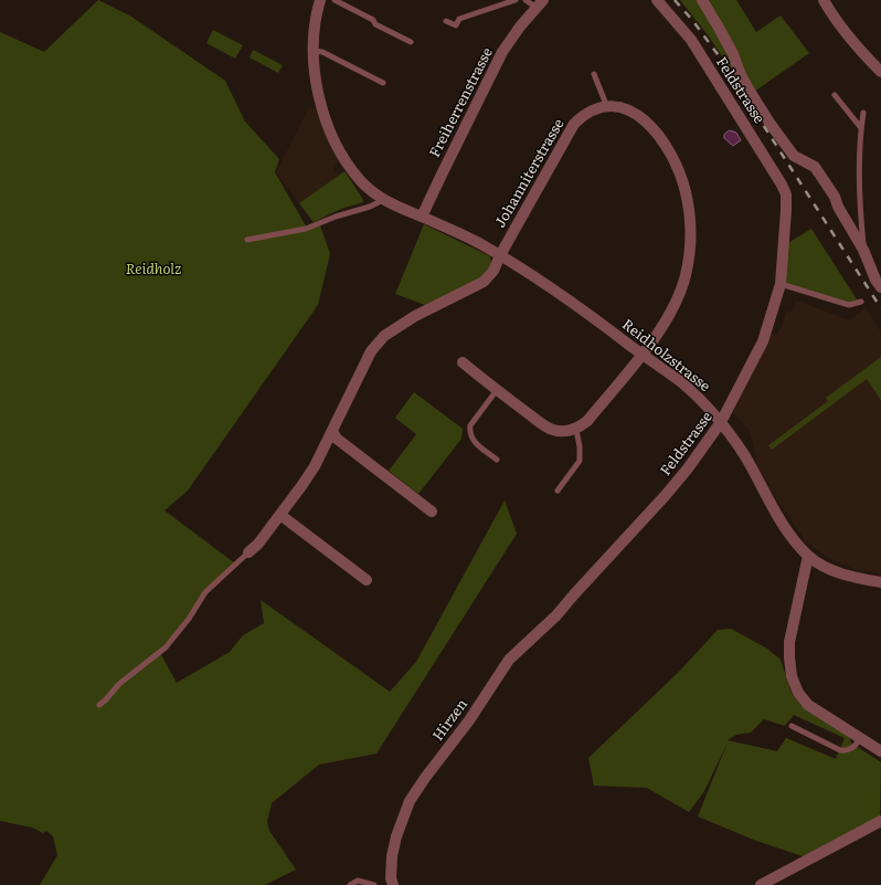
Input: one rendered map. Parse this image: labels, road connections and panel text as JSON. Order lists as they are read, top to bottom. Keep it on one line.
{"streets":{"street":["Feldstrasse","Freiherrenstrasse","Johanniterstrasse","Reidholzstrasse","Hirzen"]},"crossings":[["Feldstrasse","Reidholzstrasse"],["Feldstrasse","Hirzen"],["Freiherrenstrasse","Reidholzstrasse"],["Johanniterstrasse","Reidholzstrasse"]],"parks":["Reidholz"]}
